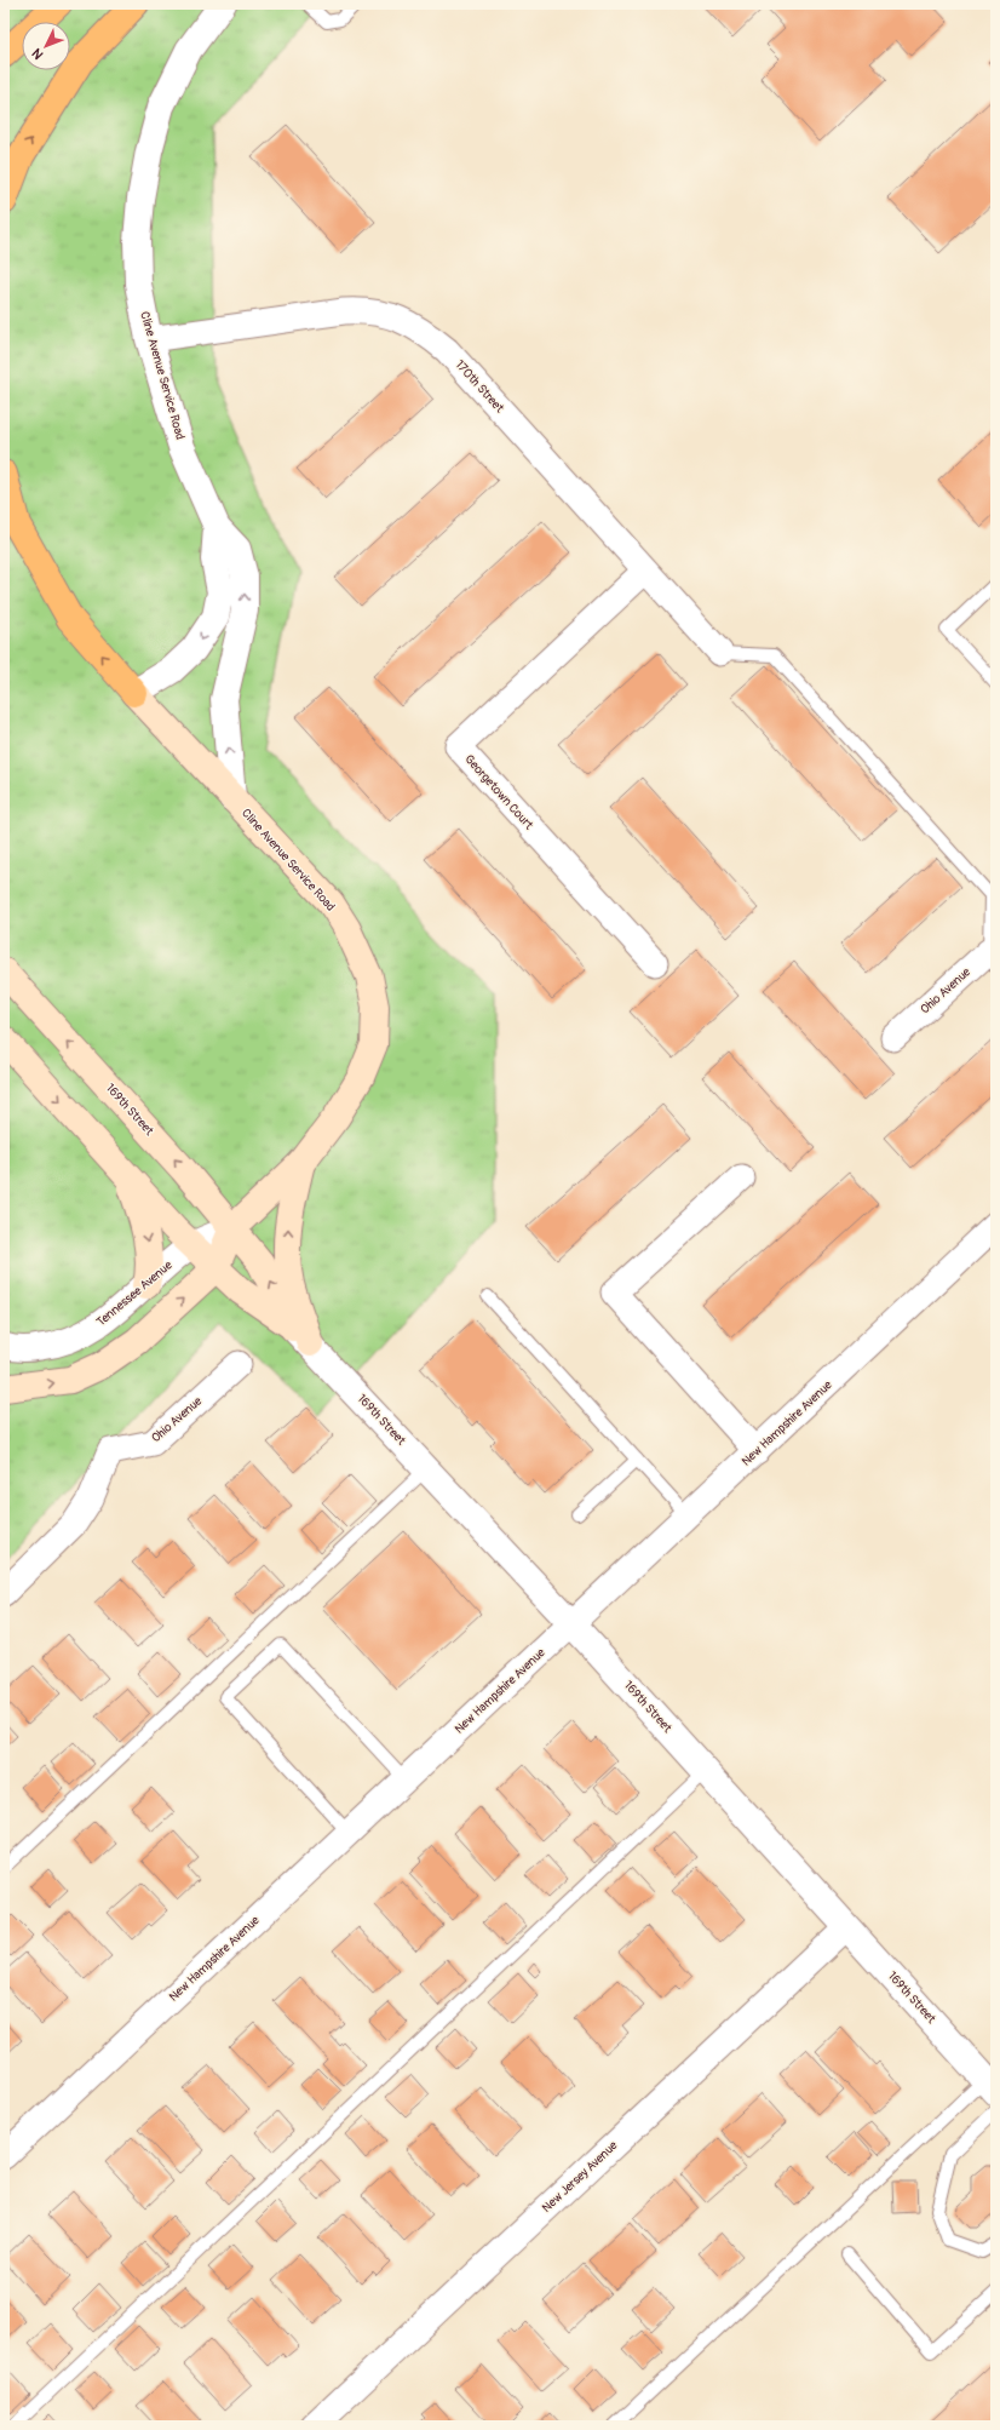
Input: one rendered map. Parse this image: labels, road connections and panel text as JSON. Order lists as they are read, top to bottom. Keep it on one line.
{"streets":{"main road":["Cline Avenue Service Road","169th Street"],"street":["170th Street","Georgetown Court","Ohio Avenue","Tennessee Avenue","New Hampshire Avenue","New Jersey Avenue"]},"crossings":[["Cline Avenue Service Road","170th Street"],["Cline Avenue Service Road","169th Street"],["Cline Avenue Service Road","Tennessee Avenue"],["170th Street","Georgetown Court"],["169th Street","Tennessee Avenue"],["169th Street","New Hampshire Avenue"],["169th Street","New Jersey Avenue"]],"north":"bottom left"}
